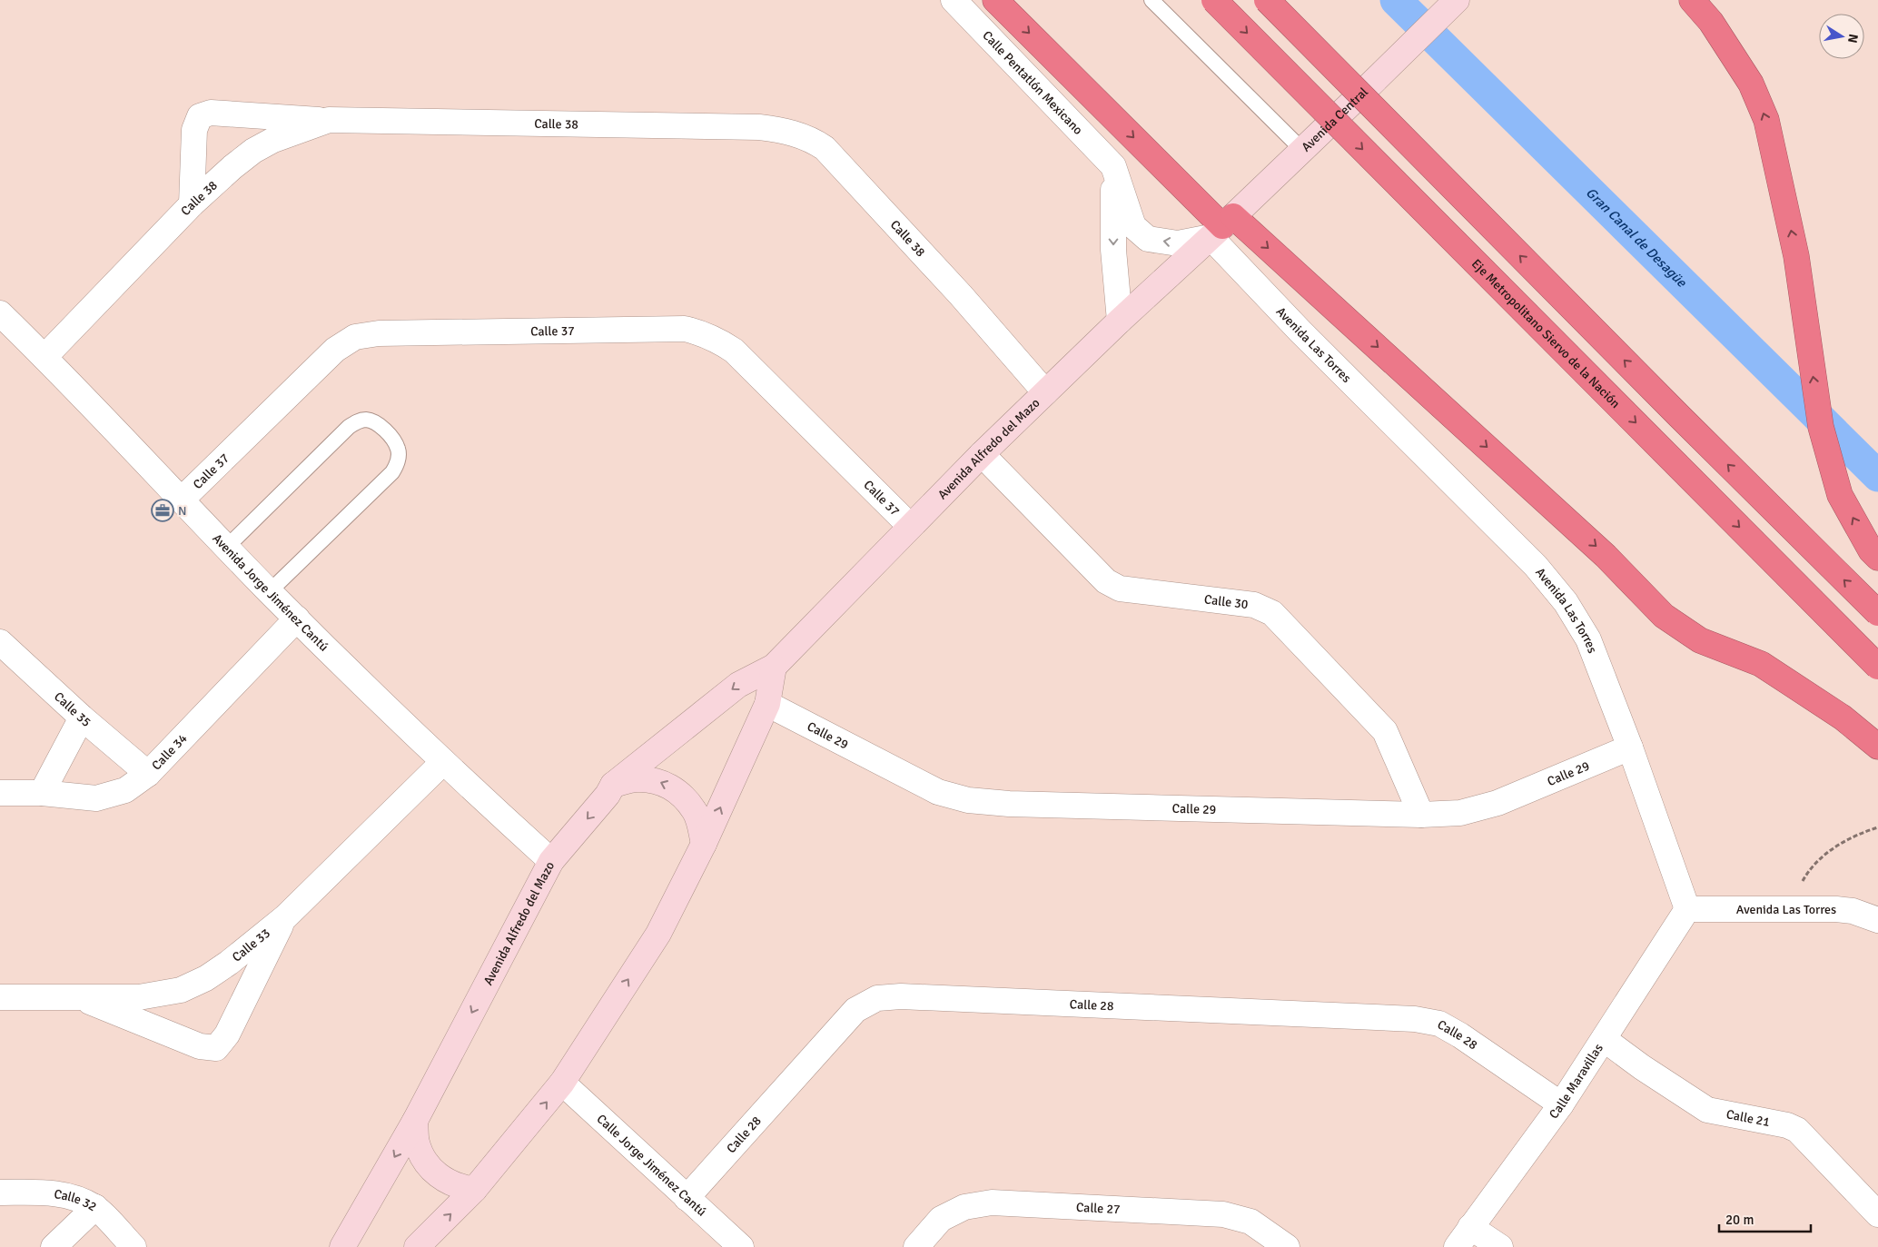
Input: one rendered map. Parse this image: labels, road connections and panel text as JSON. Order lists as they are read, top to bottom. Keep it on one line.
{"streets":{"highway":["Eje Metropolitano Siervo de la Nación"],"street":["Calle Pentatlón Mexicano","Avenida Central","Calle 38","Calle 37","Avenida Las Torres","Avenida Alfredo del Mazo","Avenida Jorge Jiménez Cantú","Calle 30","Calle 35","Calle 29","Calle 34","Calle 33","Calle 28","Calle Maravillas","Calle 21","Calle Jorge Jiménez Cantú","Calle 32","Calle 27"]},"crossings":[["Calle Pentatlón Mexicano","Avenida Central"],["Calle Pentatlón Mexicano","Avenida Las Torres"],["Calle Pentatlón Mexicano","Avenida Alfredo del Mazo"],["Avenida Central","Avenida Las Torres"],["Avenida Central","Avenida Alfredo del Mazo"],["Calle 38","Avenida Alfredo del Mazo"],["Calle 38","Avenida Jorge Jiménez Cantú"],["Calle 37","Avenida Alfredo del Mazo"],["Calle 37","Avenida Jorge Jiménez Cantú"],["Avenida Las Torres","Avenida Alfredo del Mazo"],["Avenida Las Torres","Calle 29"],["Avenida Las Torres","Calle Maravillas"],["Avenida Alfredo del Mazo","Avenida Jorge Jiménez Cantú"],["Avenida Alfredo del Mazo","Calle 30"],["Avenida Jorge Jiménez Cantú","Calle 34"],["Avenida Jorge Jiménez Cantú","Calle 33"],["Calle 30","Calle 29"],["Calle 35","Calle 34"],["Calle 28","Calle Maravillas"],["Calle 28","Calle Jorge Jiménez Cantú"],["Calle Maravillas","Calle 21"]],"water":["Gran Canal de Desagüe"],"places":{"office":["N"]},"scale_bar":"20 m","north":"right"}
